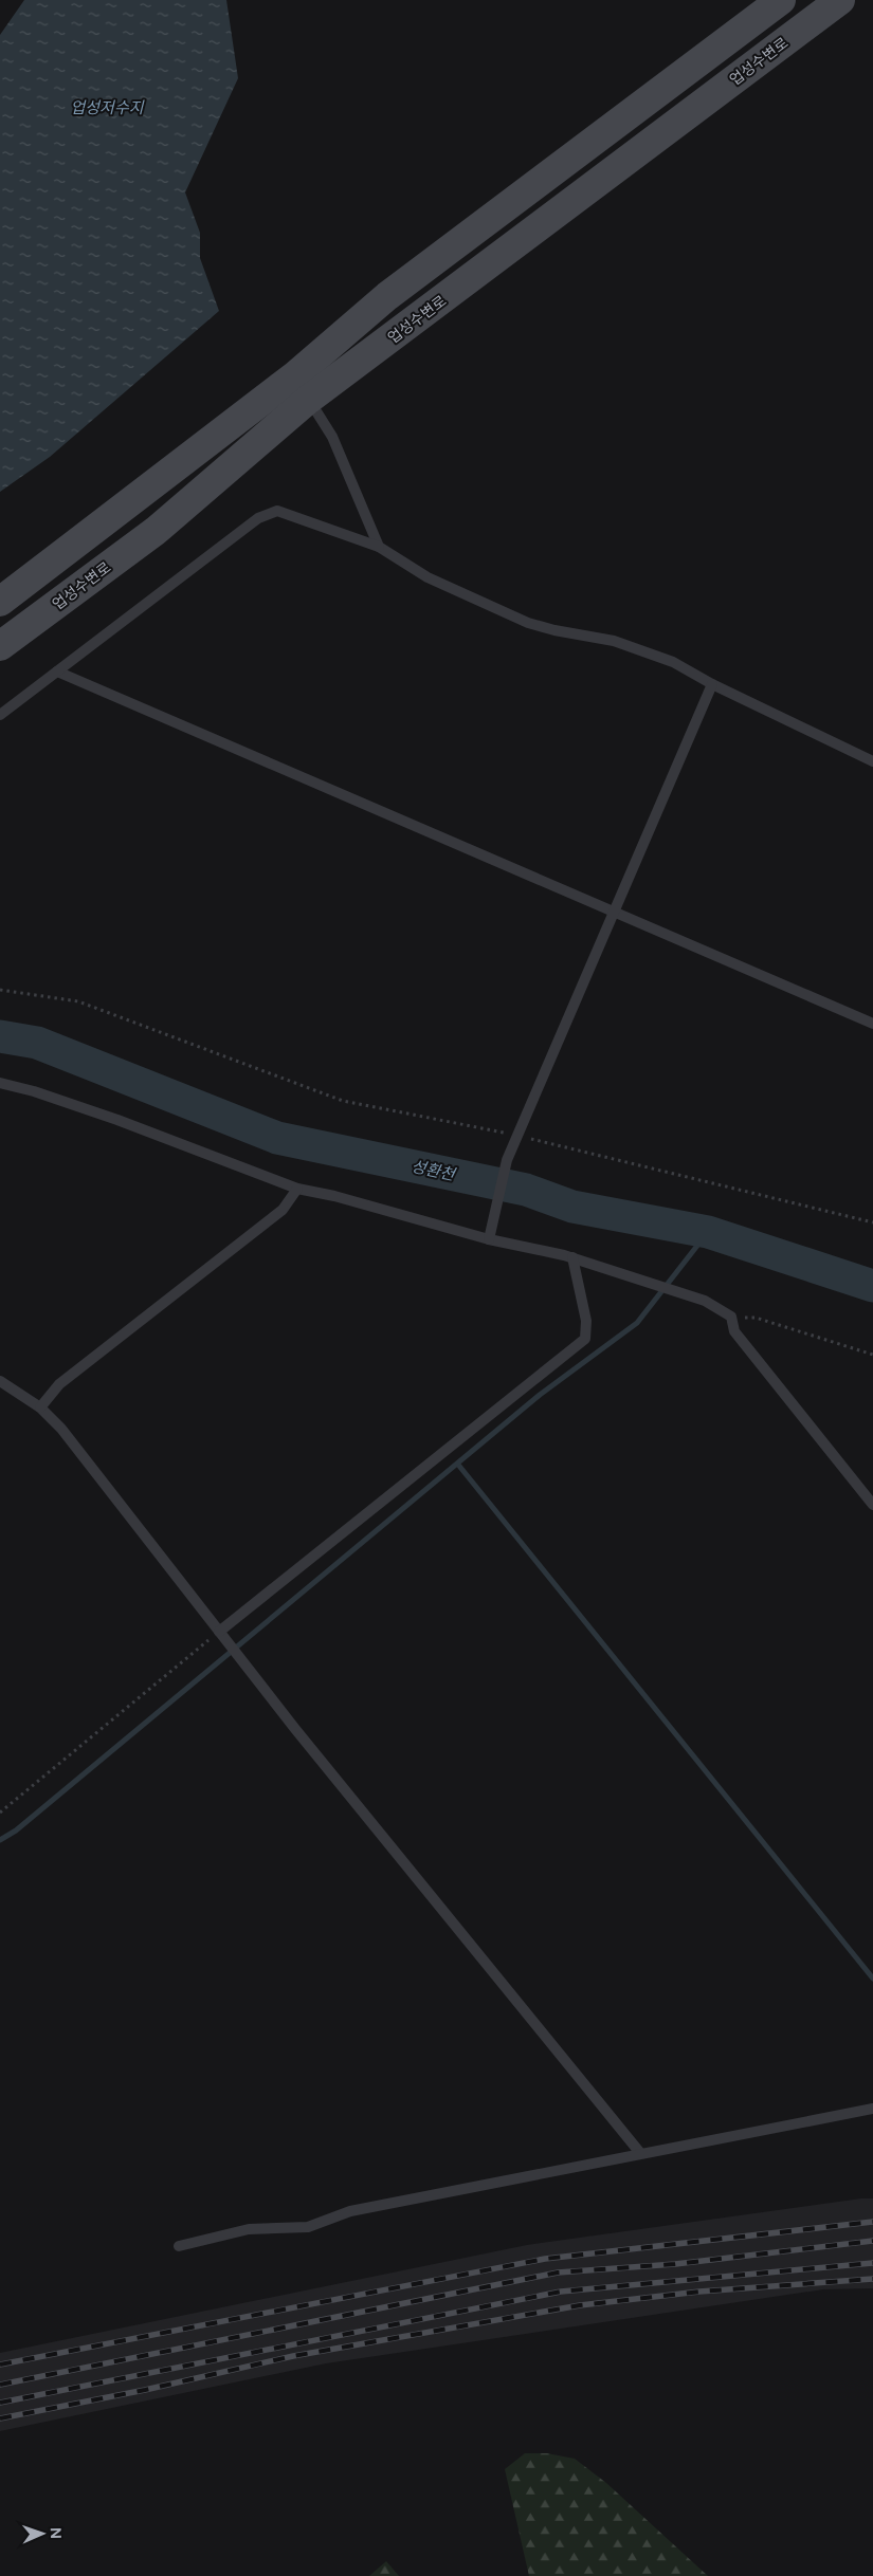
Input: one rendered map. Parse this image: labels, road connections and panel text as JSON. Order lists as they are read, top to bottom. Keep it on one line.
{"streets":{"main road":["업성수변로"]},"water":["업성저수지","성환천"],"north":"right"}
